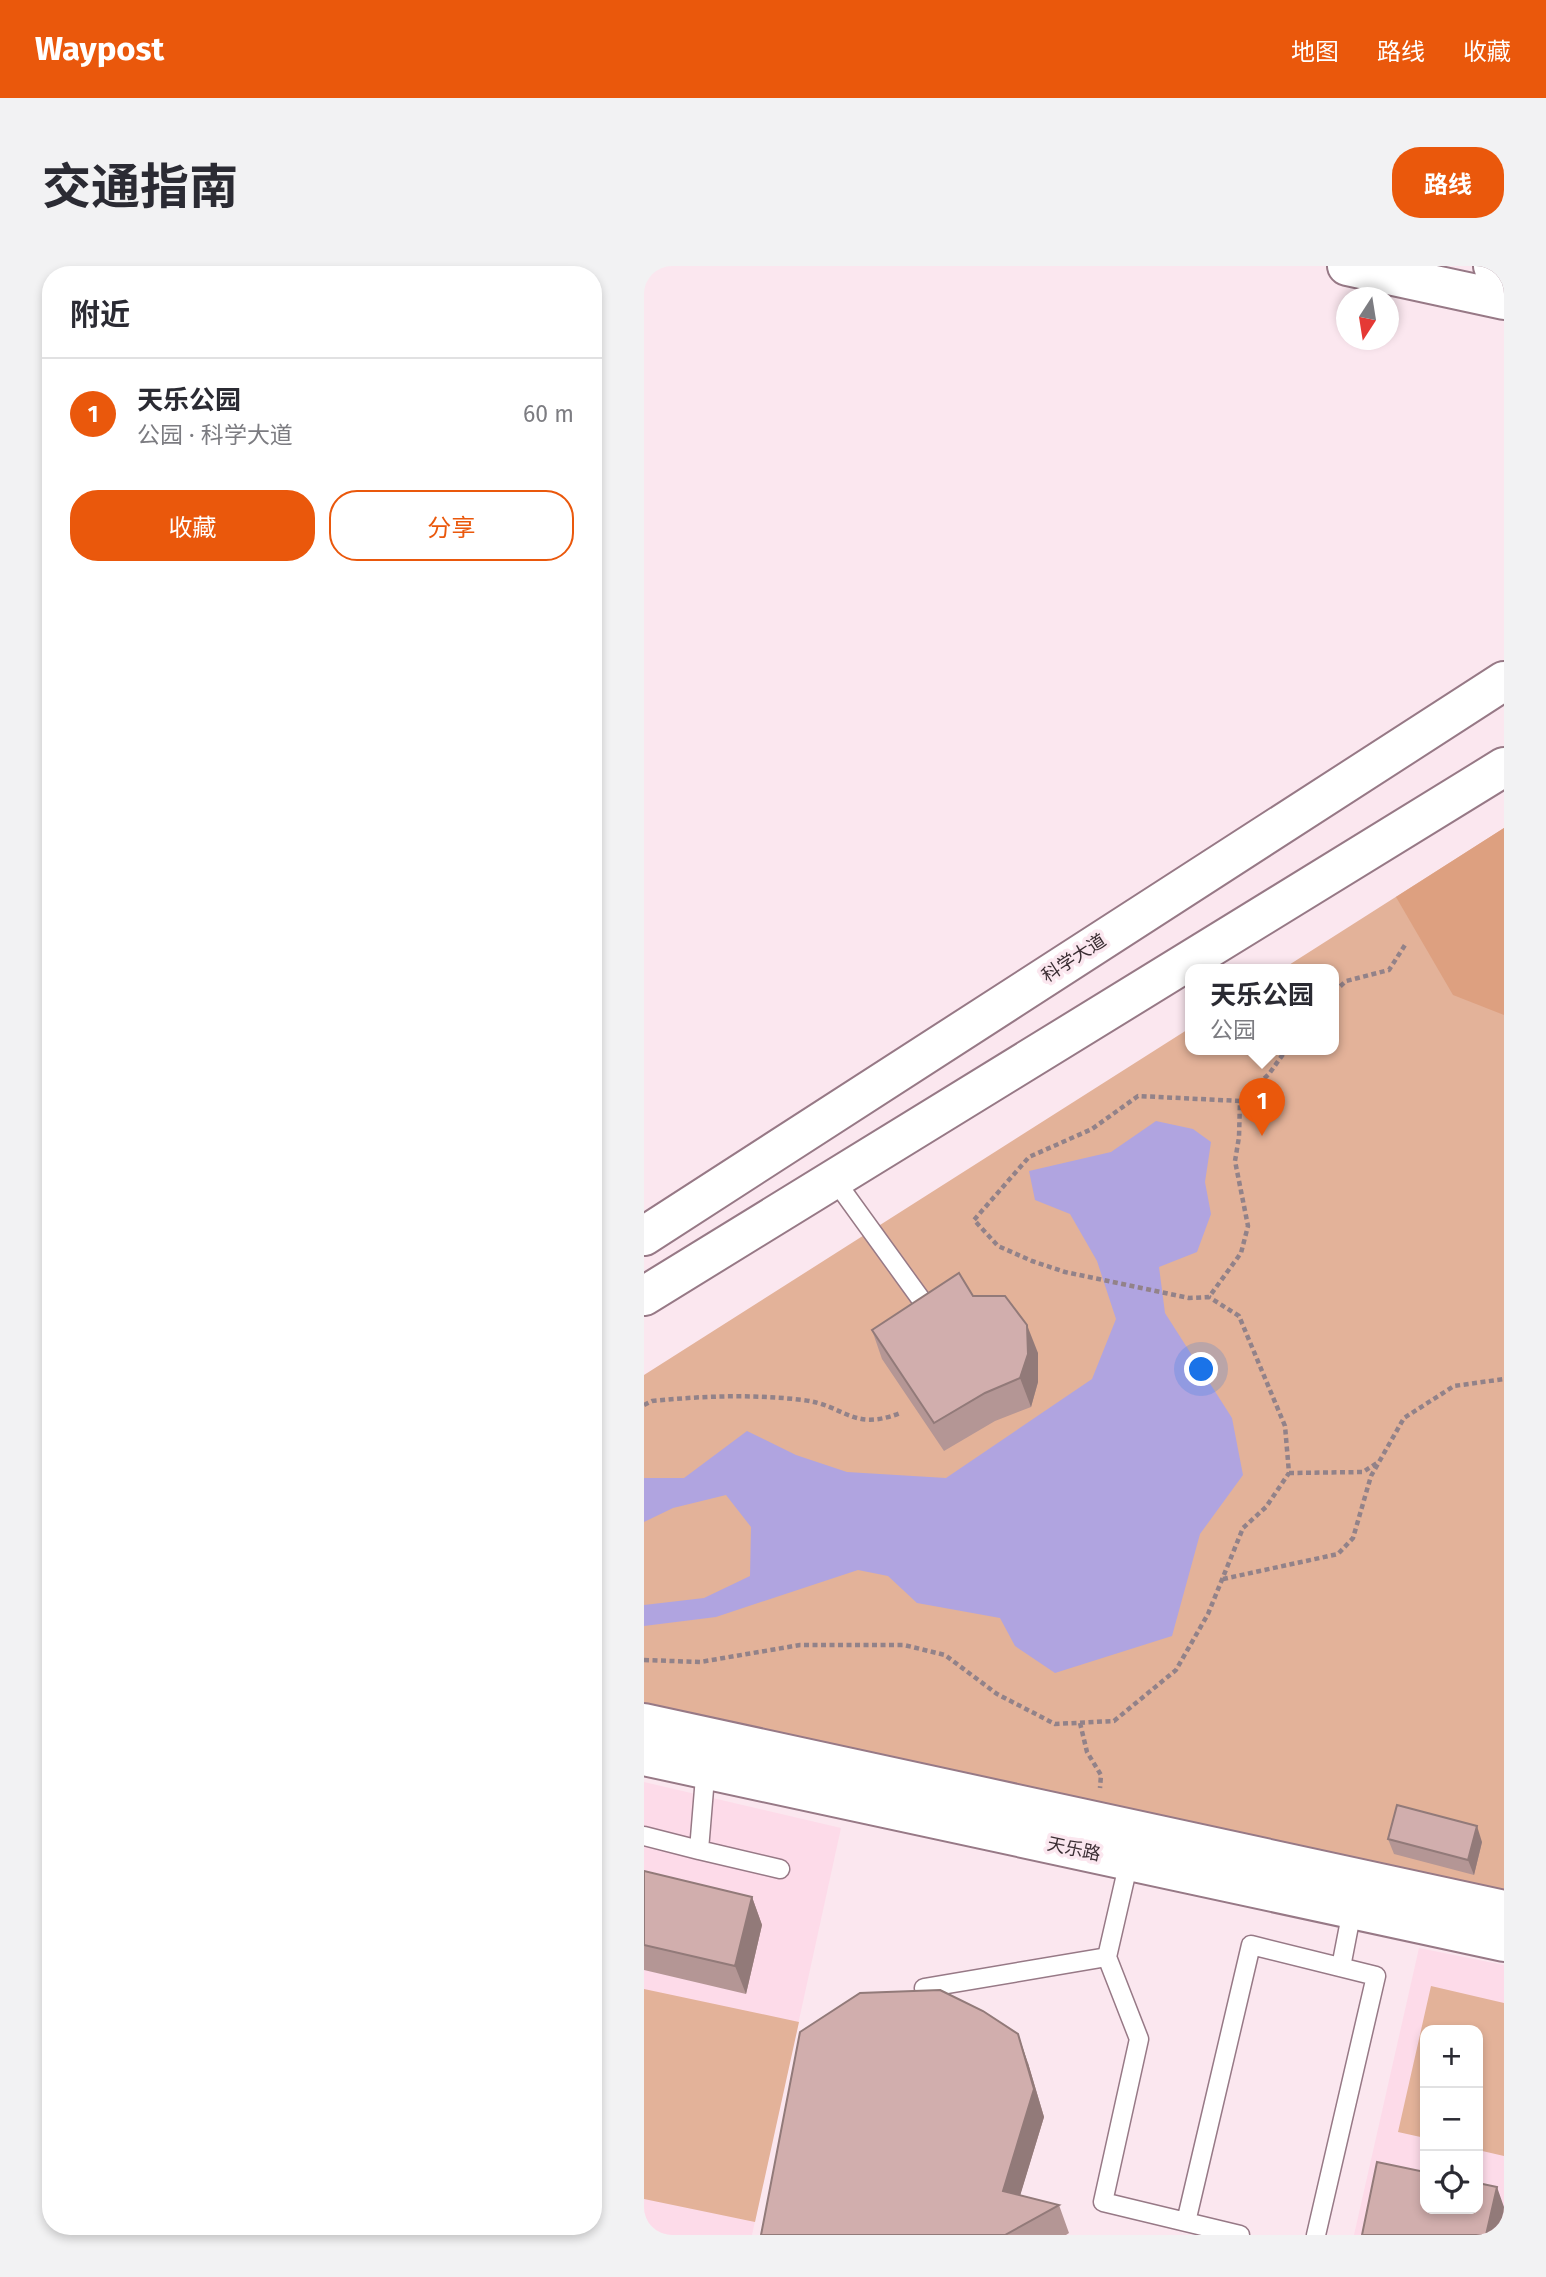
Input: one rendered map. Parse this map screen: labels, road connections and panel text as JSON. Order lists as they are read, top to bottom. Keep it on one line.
{"streets":{"main road":["科学大道","天乐路"]},"north":"bottom","page":{"header":"Waypost","nav":["地图","路线","收藏"],"title":"交通指南","buttons":["路线",["收藏","分享"]],"heading":"附近","list":[{"mark":"1","name":"天乐公园","note":"公园 · 科学大道","value":"60 m"}],"popup":["天乐公园","公园"],"pins":"1","map_buttons":["+","−"]}}
